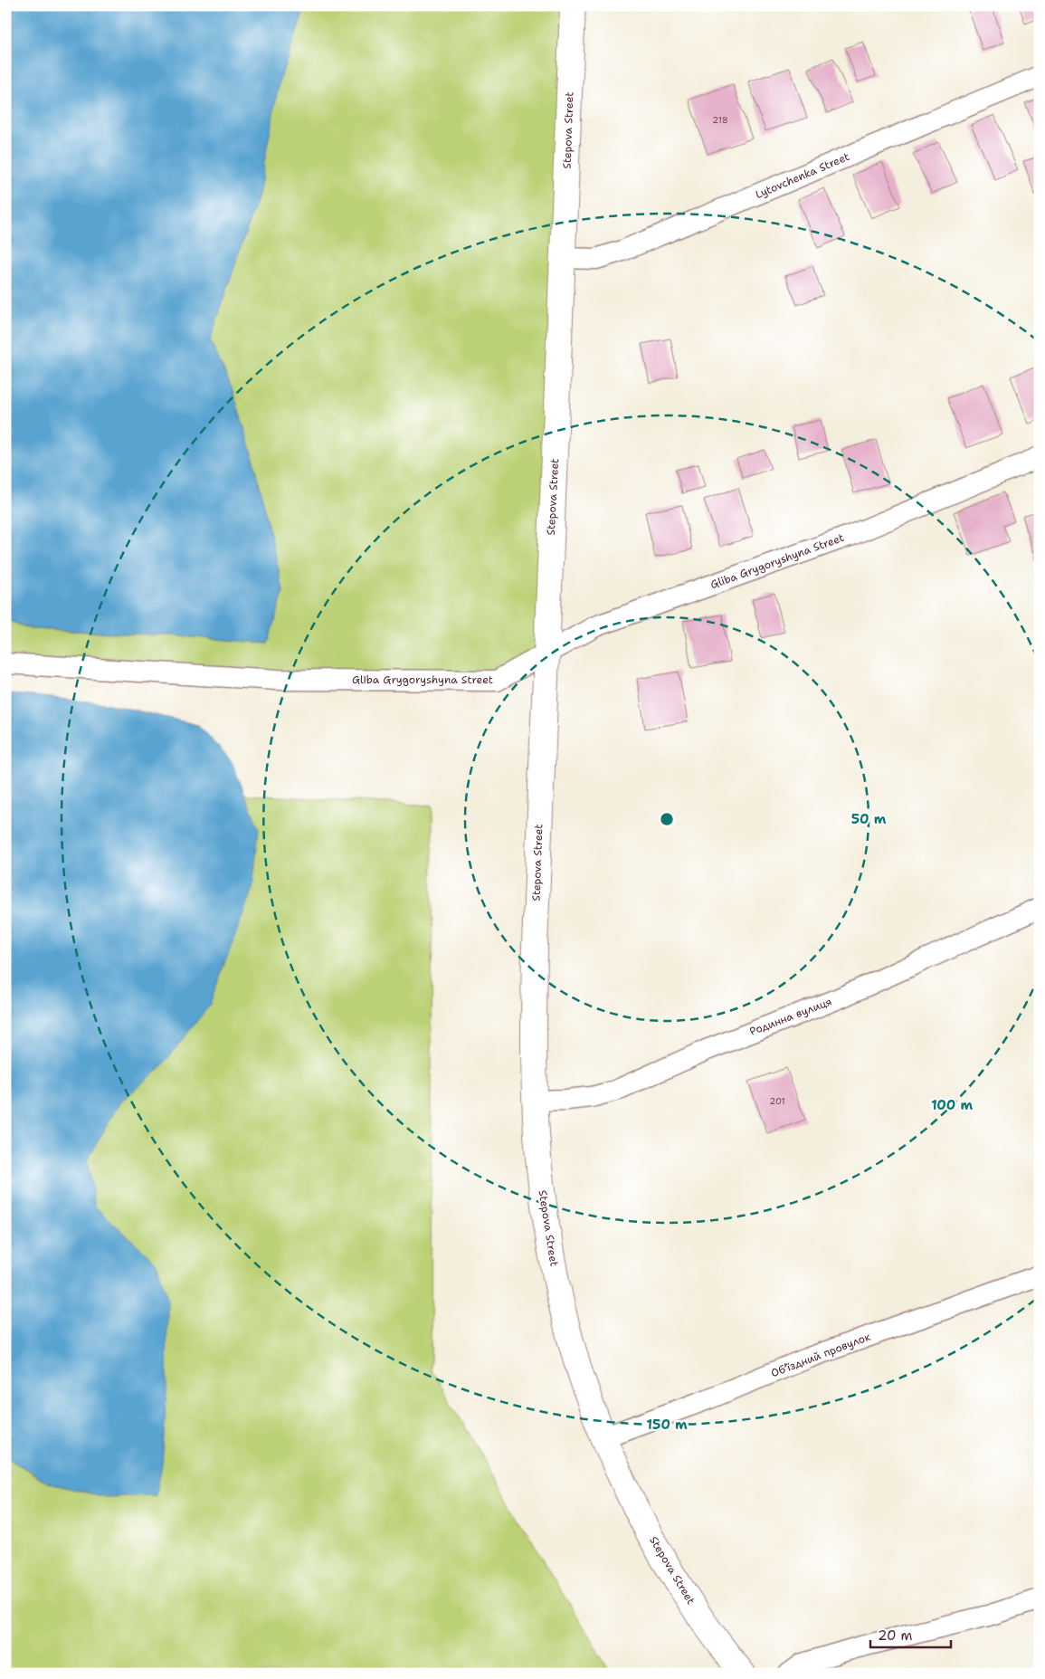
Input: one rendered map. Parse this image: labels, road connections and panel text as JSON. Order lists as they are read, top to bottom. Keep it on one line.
{"streets":{"street":["Stepova Street","Lytovchenka Street","Gliba Grygoryshyna Street","Родинна вулиця","Обʼїздний провулок"]},"crossings":[["Stepova Street","Lytovchenka Street"],["Stepova Street","Gliba Grygoryshyna Street"],["Stepova Street","Родинна вулиця"],["Stepova Street","Обʼїздний провулок"]],"house_numbers":["218","201"],"scale_bar":"20 m","rings":["50 m","100 m","150 m"]}
